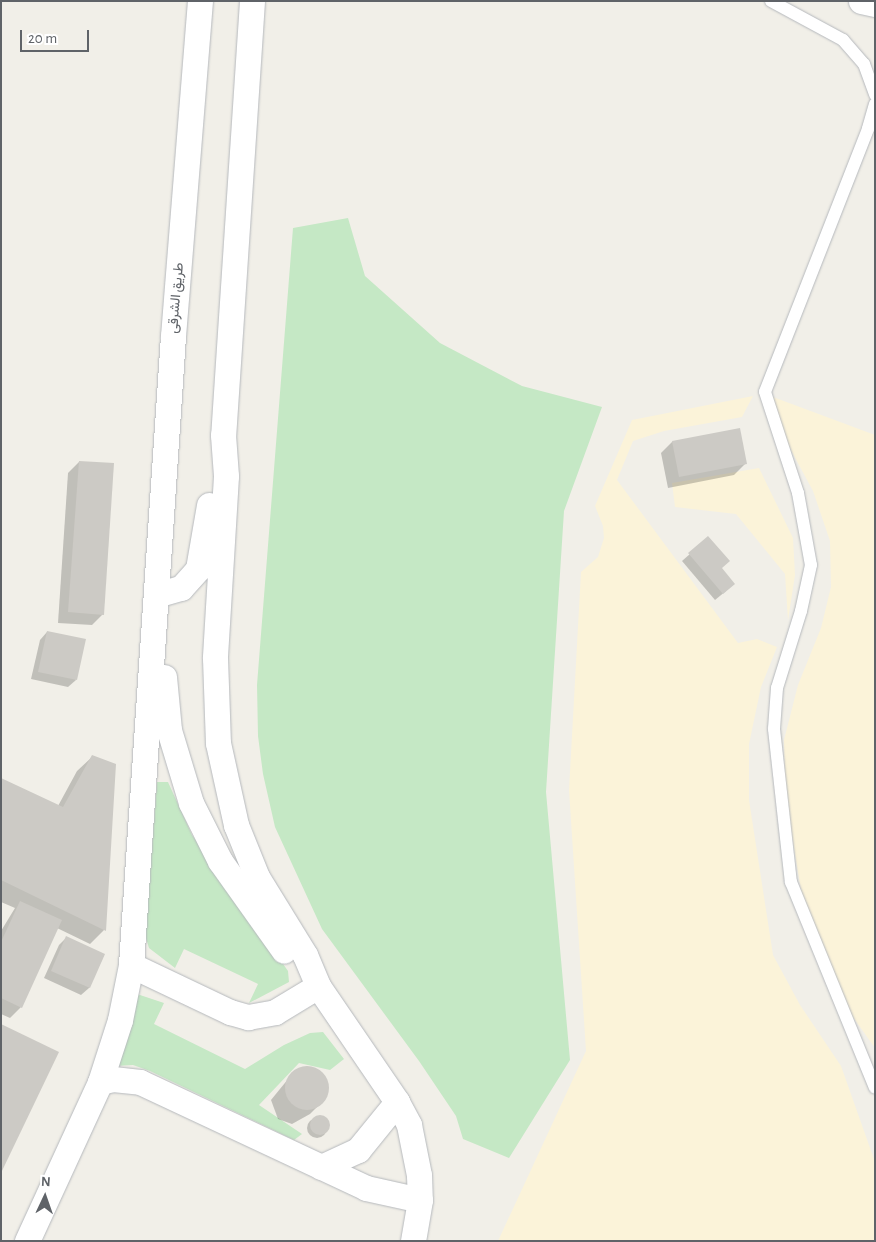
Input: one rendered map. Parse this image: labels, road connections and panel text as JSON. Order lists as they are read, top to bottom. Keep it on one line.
{"streets":{"street":["طريق الشرقى"]},"scale_bar":"20 m","north":"top"}
